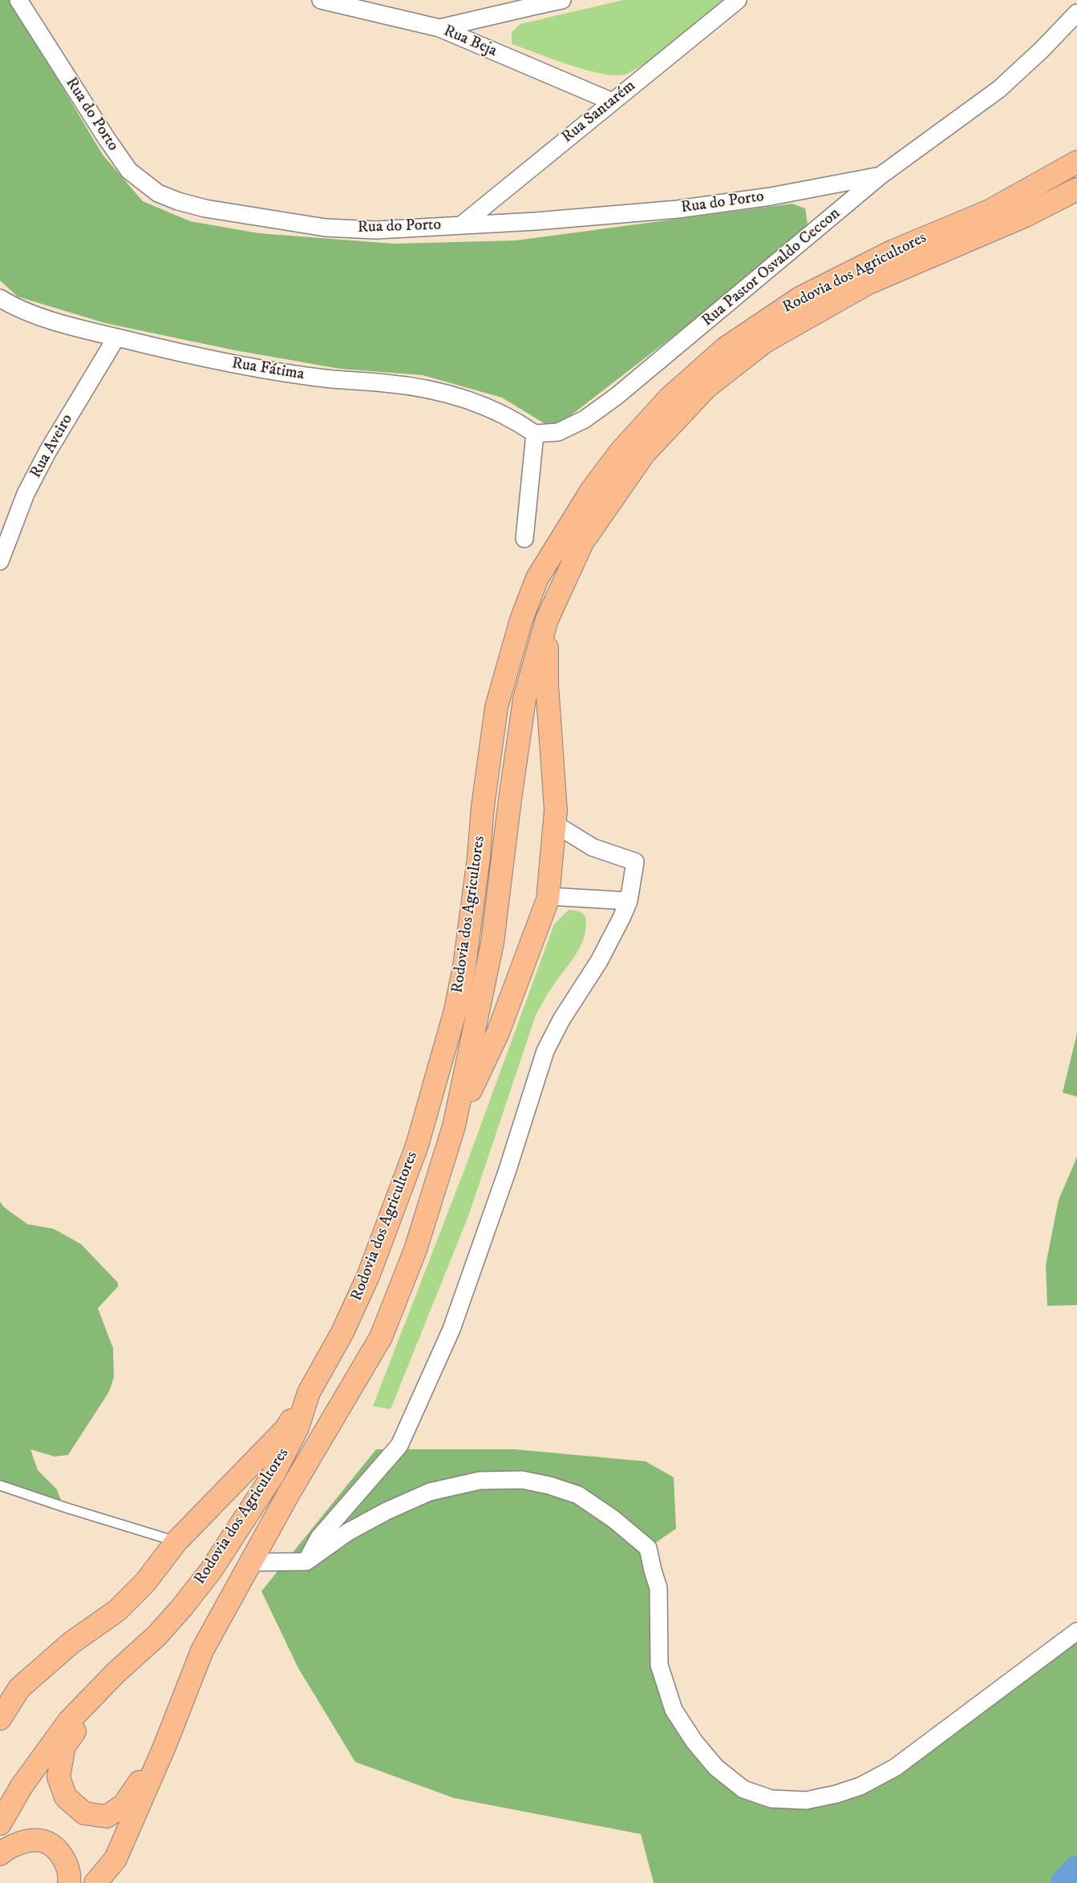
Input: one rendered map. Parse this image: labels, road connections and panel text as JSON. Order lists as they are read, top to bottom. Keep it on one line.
{"streets":{"main road":["Rodovia dos Agricultores"],"street":["Rua Beja","Rua Santarém","Rua do Porto","Rua Pastor Osvaldo Ceccon","Rua Fátima","Rua Aveiro"]},"crossings":[["Rua Beja","Rua Santarém"],["Rua Santarém","Rua do Porto"],["Rua do Porto","Rua Pastor Osvaldo Ceccon"],["Rua Pastor Osvaldo Ceccon","Rua Fátima"],["Rua Fátima","Rua Aveiro"]]}
